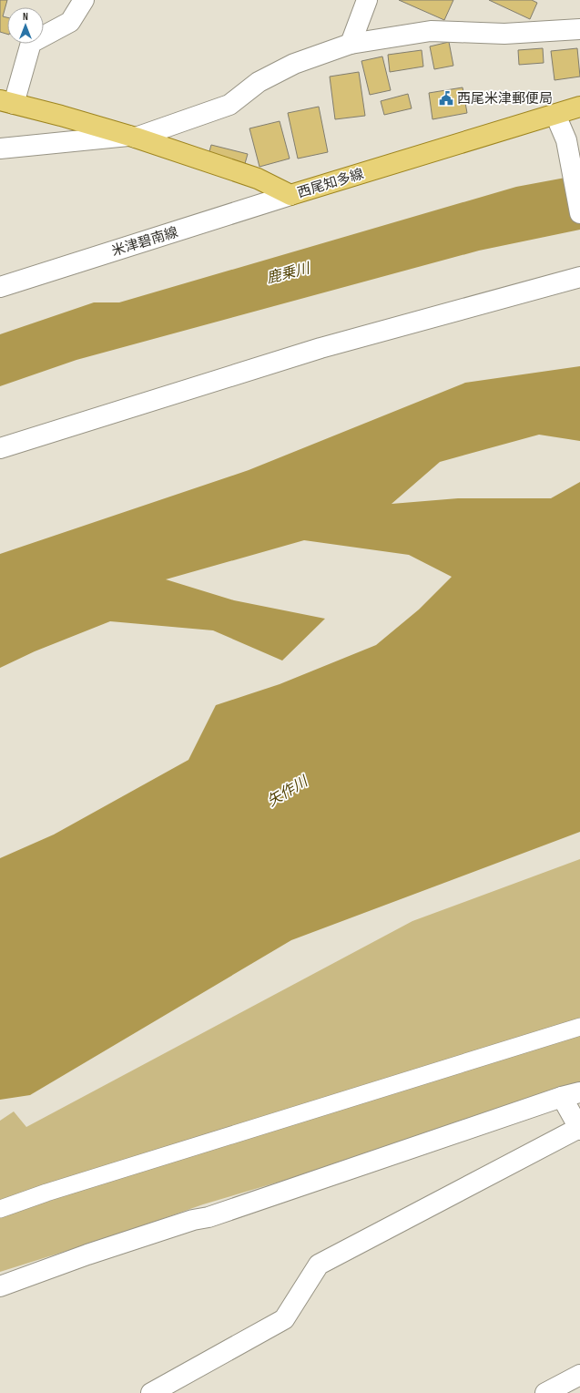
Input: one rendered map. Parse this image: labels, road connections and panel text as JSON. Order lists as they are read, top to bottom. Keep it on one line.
{"streets":{"main road":["西尾知多線"],"street":["米津碧南線"]},"crossings":[["西尾知多線","米津碧南線"]],"water":["鹿乗川","矢作川"],"places":{"public building":["西尾米津郵便局"]},"north":"top"}
